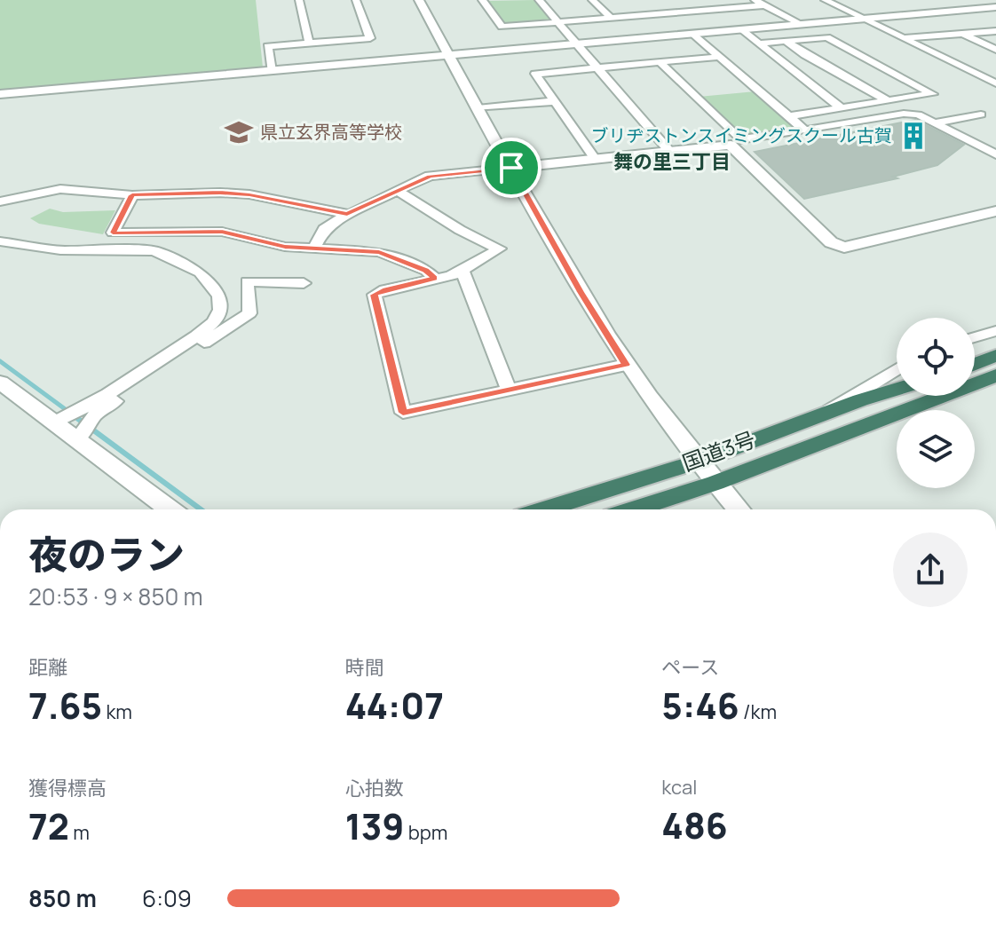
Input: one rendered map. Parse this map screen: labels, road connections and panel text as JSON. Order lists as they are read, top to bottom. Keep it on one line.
{"streets":{"highway":["国道3号"]},"districts":["舞の里三丁目"],"places":{"school or university":["県立玄界高等学校"],"building":["ブリヂストンスイミングスクール古賀"]},"page":{"heading":["夜のラン","20:53 · 9 × 850 m"],"stats":[["距離","7.65 km"],["時間","44:07"],["ペース","5:46 /km"],["獲得標高","72 m"],["心拍数","139 bpm"],["kcal","486"]],"list":[{"name":"850 m","note":"6:09"}]}}
